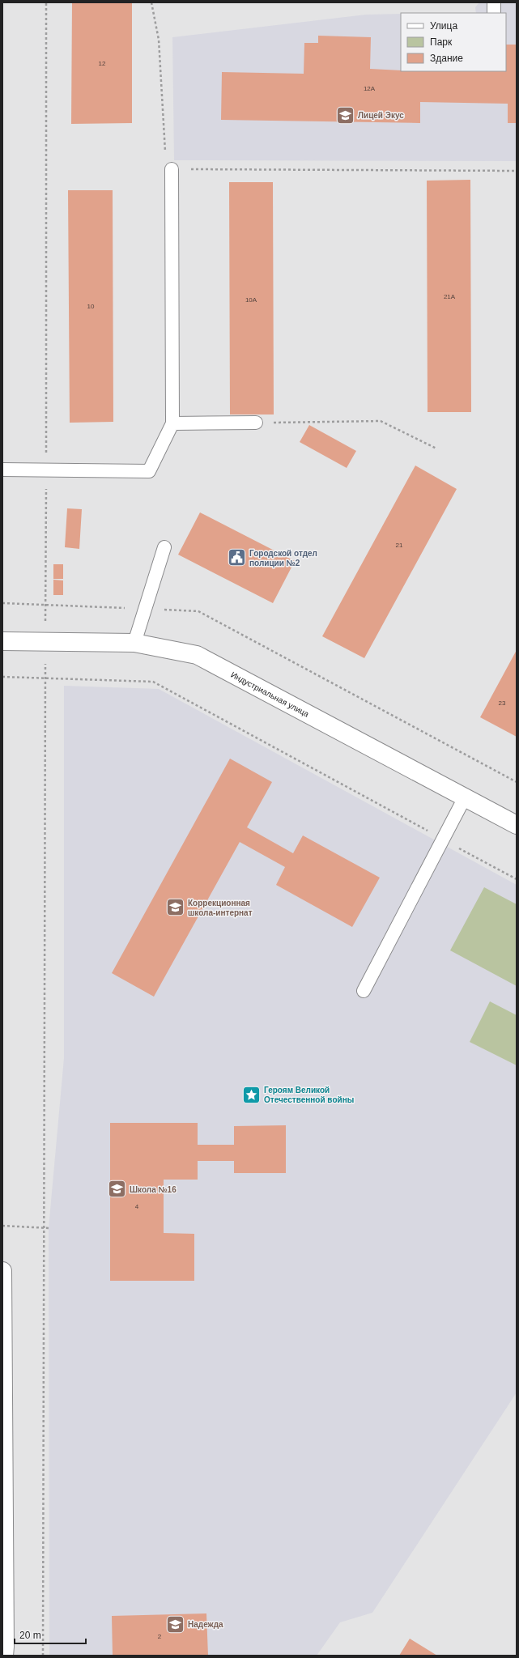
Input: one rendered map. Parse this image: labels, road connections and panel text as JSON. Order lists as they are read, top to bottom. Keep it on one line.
{"streets":{"street":["Индустриальная улица"]},"places":{"school or university":["Лицей Экус","Коррекционная школа-интернат","Школа №16","Надежда"],"public building":["Городской отдел полиции №2"],"place":["Героям Великой Отечественной войны"]},"house_numbers":["12","12А","21А","10А","10","21","23","4","2"],"legend":["Улица","Парк","Здание"],"scale_bar":"20 m"}
